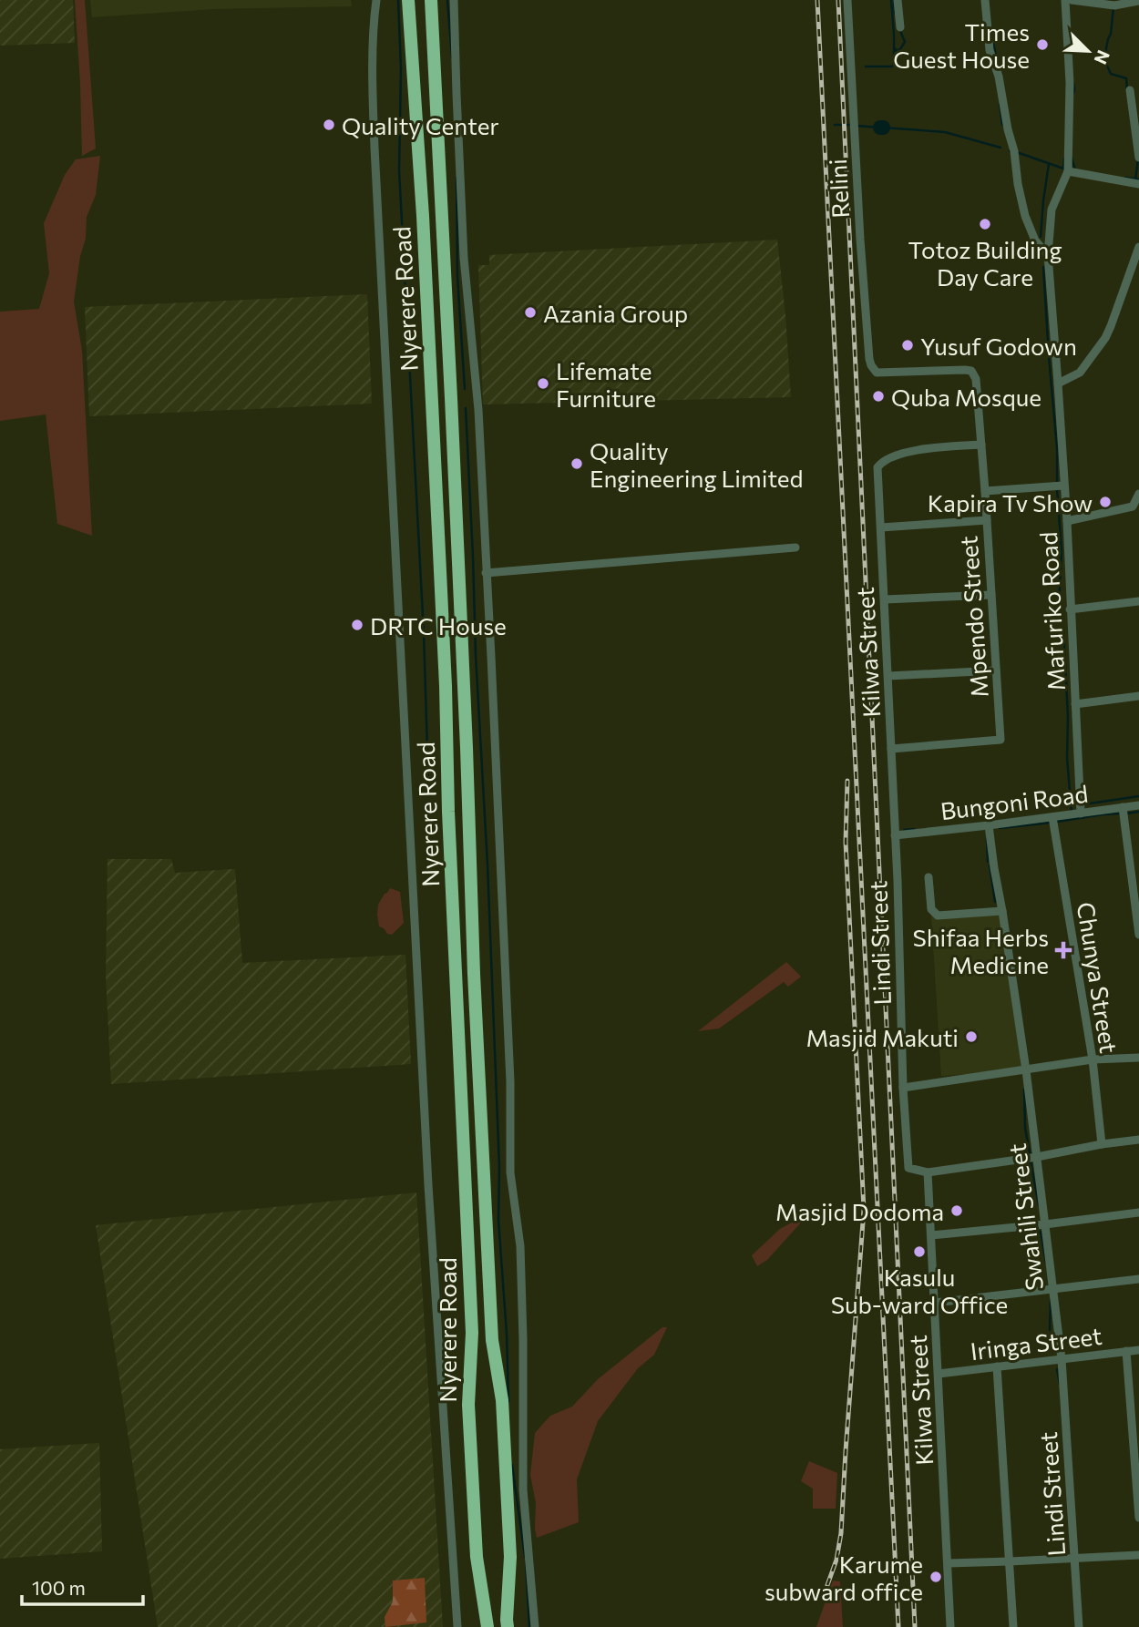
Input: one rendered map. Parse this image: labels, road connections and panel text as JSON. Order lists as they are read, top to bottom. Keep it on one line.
{"streets":{"highway":["Nyerere Road"],"street":["Relini","Mafuriko Road","Mpendo Street","Kilwa Street","Bungoni Road","Lindi Street","Chunya Street","Swahili Street","Iringa Street"]},"crossings":[["Relini","Mpendo Street"],["Mafuriko Road","Bungoni Road"],["Mpendo Street","Kilwa Street"],["Kilwa Street","Bungoni Road"],["Kilwa Street","Lindi Street"],["Kilwa Street","Iringa Street"],["Bungoni Road","Lindi Street"],["Bungoni Road","Chunya Street"],["Lindi Street","Swahili Street"],["Lindi Street","Iringa Street"],["Swahili Street","Iringa Street"]],"places":{"other":["Times Guest House","Quality Center","Totoz Building Day Care","Azania Group","Yusuf Godown","Lifemate Furniture","Quba Mosque","Quality Engineering Limited","Kapira Tv Show","DRTC House","Masjid Makuti","Masjid Dodoma","Kasulu Sub-ward Office","Karume subward office"],"health":["Shifaa Herbs Medicine"]},"scale_bar":"100 m","north":"bottom right"}
